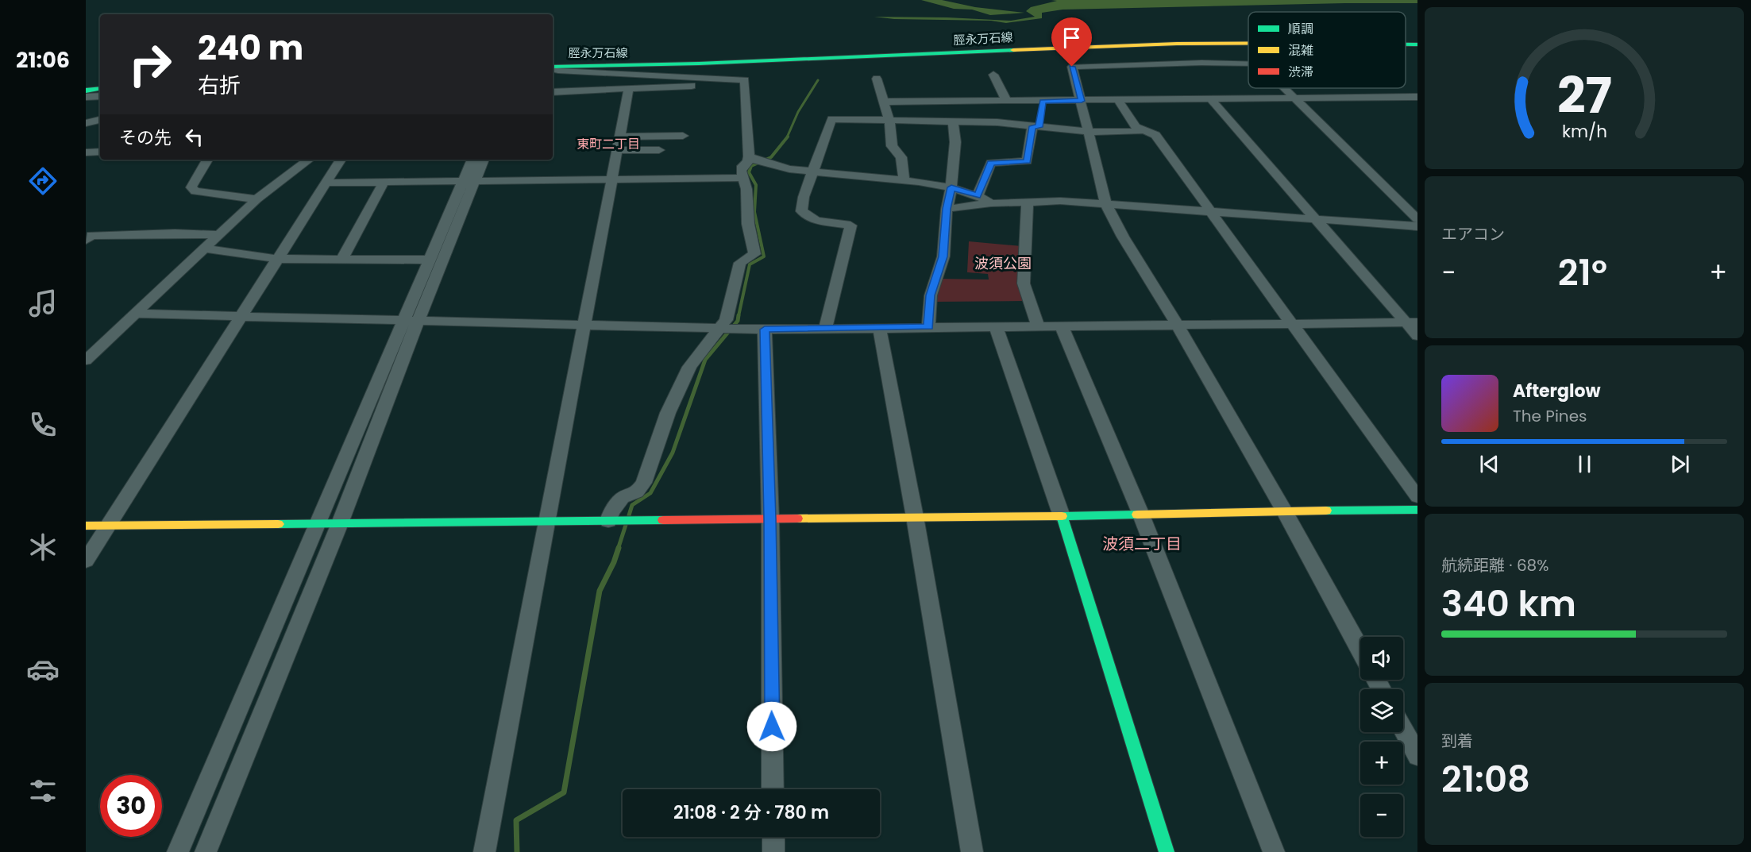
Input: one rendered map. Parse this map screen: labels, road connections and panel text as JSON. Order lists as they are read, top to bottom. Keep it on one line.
{"streets":{"main road":["脛永万石線"]},"districts":["東町二丁目","波須二丁目"],"parks":["波須公園"],"legend":["順調","混雑","渋滞"],"page":{"tabs":"21:06","turn":["240 m","右折"],"then":"その先","tile":["エアコン",["航続距離 · 68%","340 km"],["到着","21:08"]],"heat":["−","21°","+"],"song":["Afterglow","The Pines"],"map_buttons":["+","−"],"limit":"30","trip":"21:08 · 2 分 · 780 m","gauge":["27","km/h"]}}
